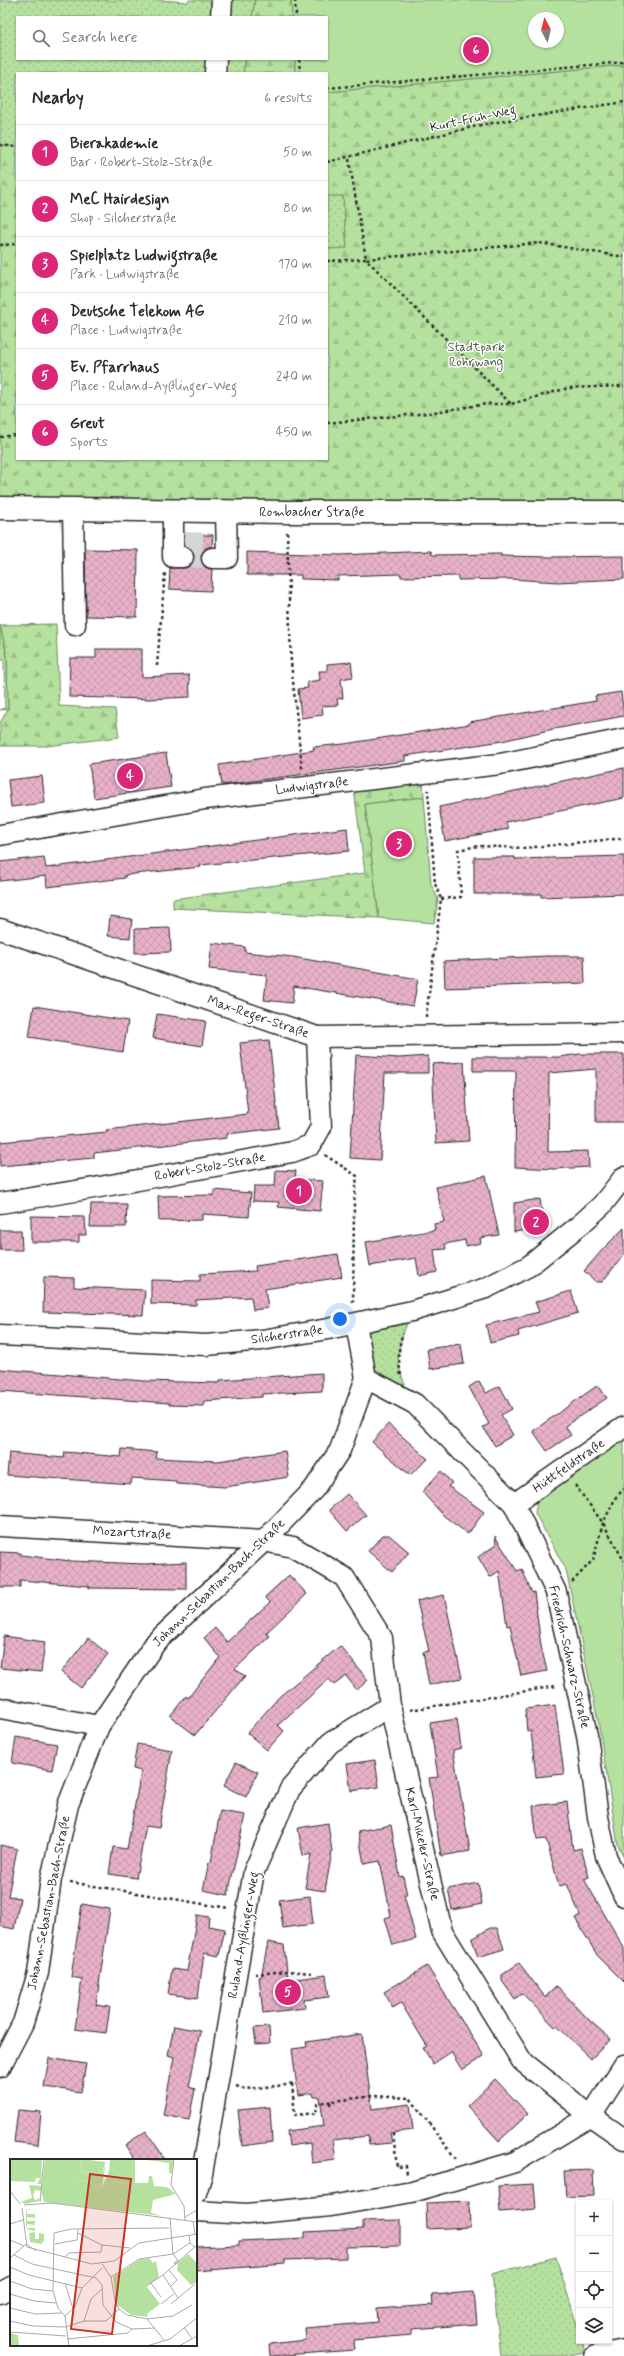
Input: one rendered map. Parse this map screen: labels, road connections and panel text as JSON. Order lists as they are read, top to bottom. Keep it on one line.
{"streets":{"main road":["Rombacher Straße"],"street":["Ludwigstraße","Max-Reger-Straße","Robert-Stolz-Straße","Silcherstraße","Hüttfeldstraße","Mozartstraße","Johann-Sebastian-Bach-Straße","Friedrich-Schwarz-Straße","Karl-Mikeler-Straße","Ruland-Ayßlinger-Weg"],"path":["Kurt-Früh-Weg"]},"crossings":[["Hüttfeldstraße","Friedrich-Schwarz-Straße"],["Mozartstraße","Johann-Sebastian-Bach-Straße"],["Mozartstraße","Karl-Mikeler-Straße"],["Johann-Sebastian-Bach-Straße","Friedrich-Schwarz-Straße"],["Johann-Sebastian-Bach-Straße","Karl-Mikeler-Straße"],["Karl-Mikeler-Straße","Ruland-Ayßlinger-Weg"]],"parks":["Stadtpark Rohrwang"],"north":"top","page":{"search":"Search here","pins":["6","4","3","1","2","5"],"heading":["Nearby","6 results"],"list":[{"mark":"1","name":"Bierakademie","note":"Bar · Robert-Stolz-Straße","value":"50 m"},{"mark":"2","name":"MeC Hairdesign","note":"Shop · Silcherstraße","value":"80 m"},{"mark":"3","name":"Spielplatz Ludwigstraße","note":"Park · Ludwigstraße","value":"170 m"},{"mark":"4","name":"Deutsche Telekom AG","note":"Place · Ludwigstraße","value":"210 m"},{"mark":"5","name":"Ev. Pfarrhaus","note":"Place · Ruland-Ayßlinger-Weg","value":"240 m"},{"mark":"6","name":"Greut","note":"Sports","value":"450 m"}],"map_buttons":["+","−"]}}
